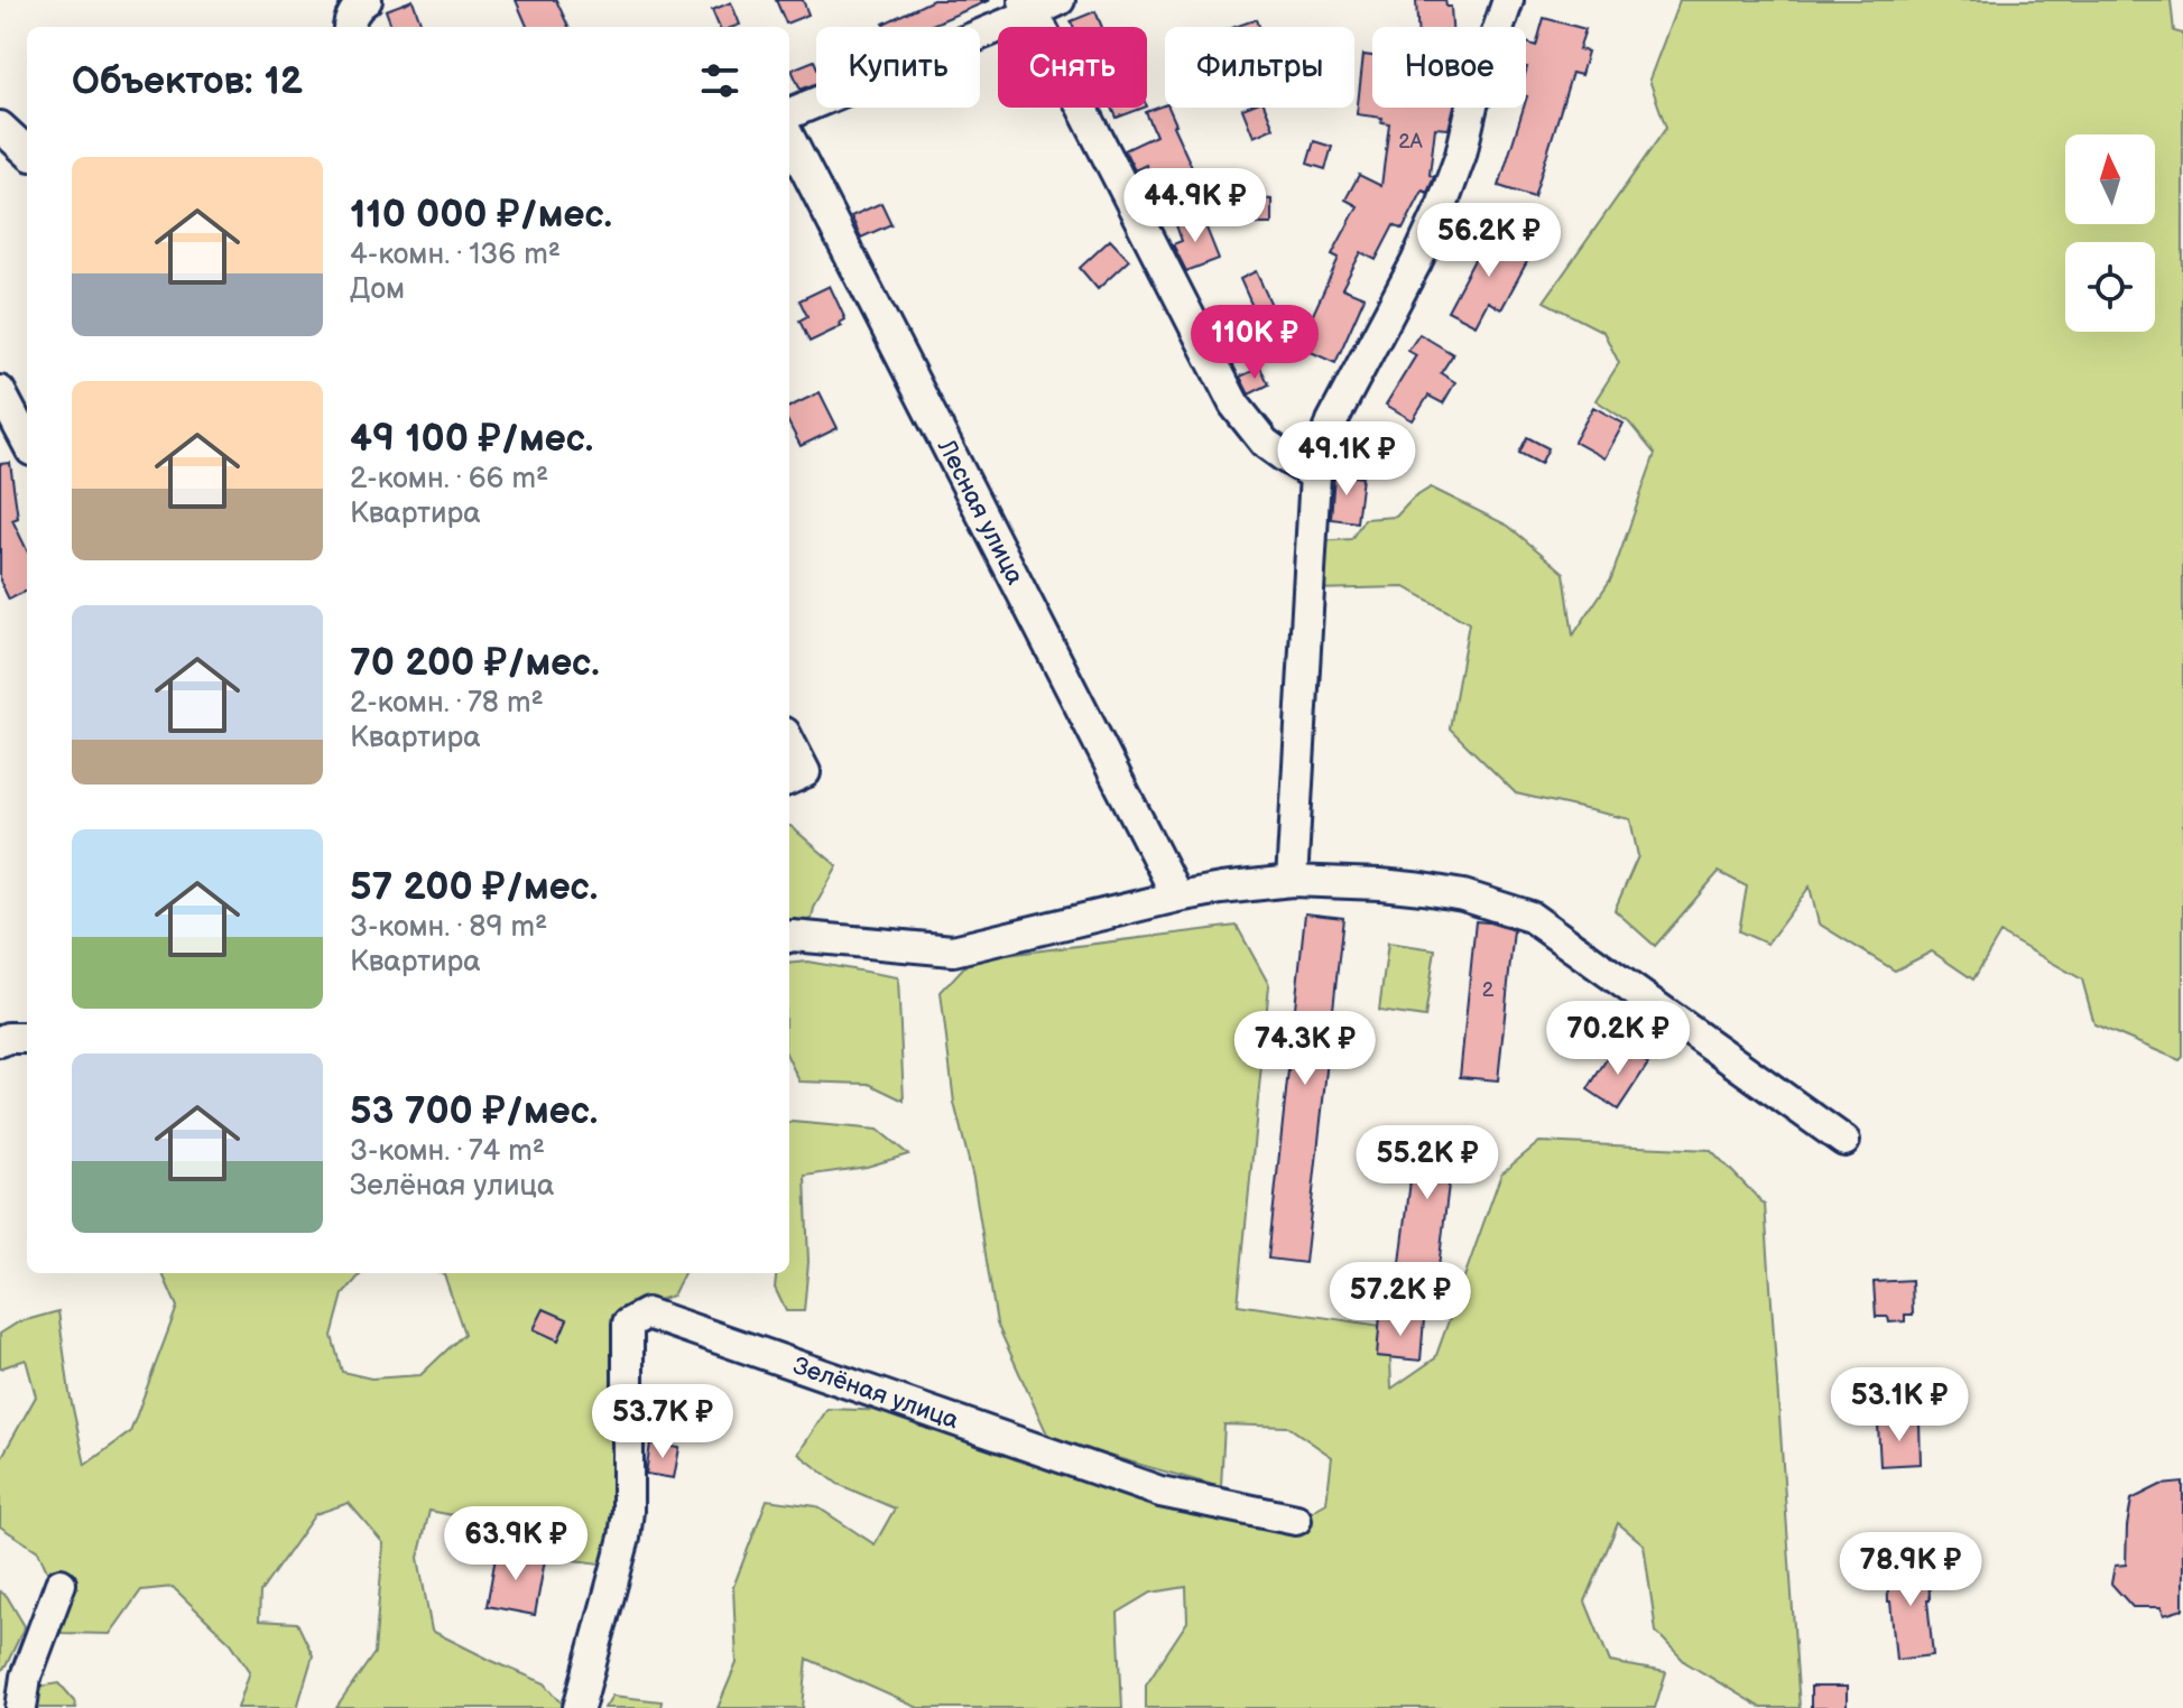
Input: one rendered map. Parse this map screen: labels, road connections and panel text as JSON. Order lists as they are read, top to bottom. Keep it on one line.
{"streets":{"street":["Лесная улица","Зелёная улица"]},"house_numbers":["2А","2"],"north":"top","page":{"chip":["Купить","Снять","Фильтры","Новое"],"heading":"Объектов: 12","list":[{"name":"110 000 ₽/мес.","note":"4-комн. · 136 m² · Дом"},{"name":"49 100 ₽/мес.","note":"2-комн. · 66 m² · Квартира"},{"name":"70 200 ₽/мес.","note":"2-комн. · 78 m² · Квартира"},{"name":"57 200 ₽/мес.","note":"3-комн. · 89 m² · Квартира"},{"name":"53 700 ₽/мес.","note":"3-комн. · 74 m² · Зелёная улица"}],"price":["44.9K ₽","56.2K ₽","110K ₽","49.1K ₽","70.2K ₽","74.3K ₽","55.2K ₽","57.2K ₽","53.1K ₽","53.7K ₽","63.9K ₽","78.9K ₽"]}}
